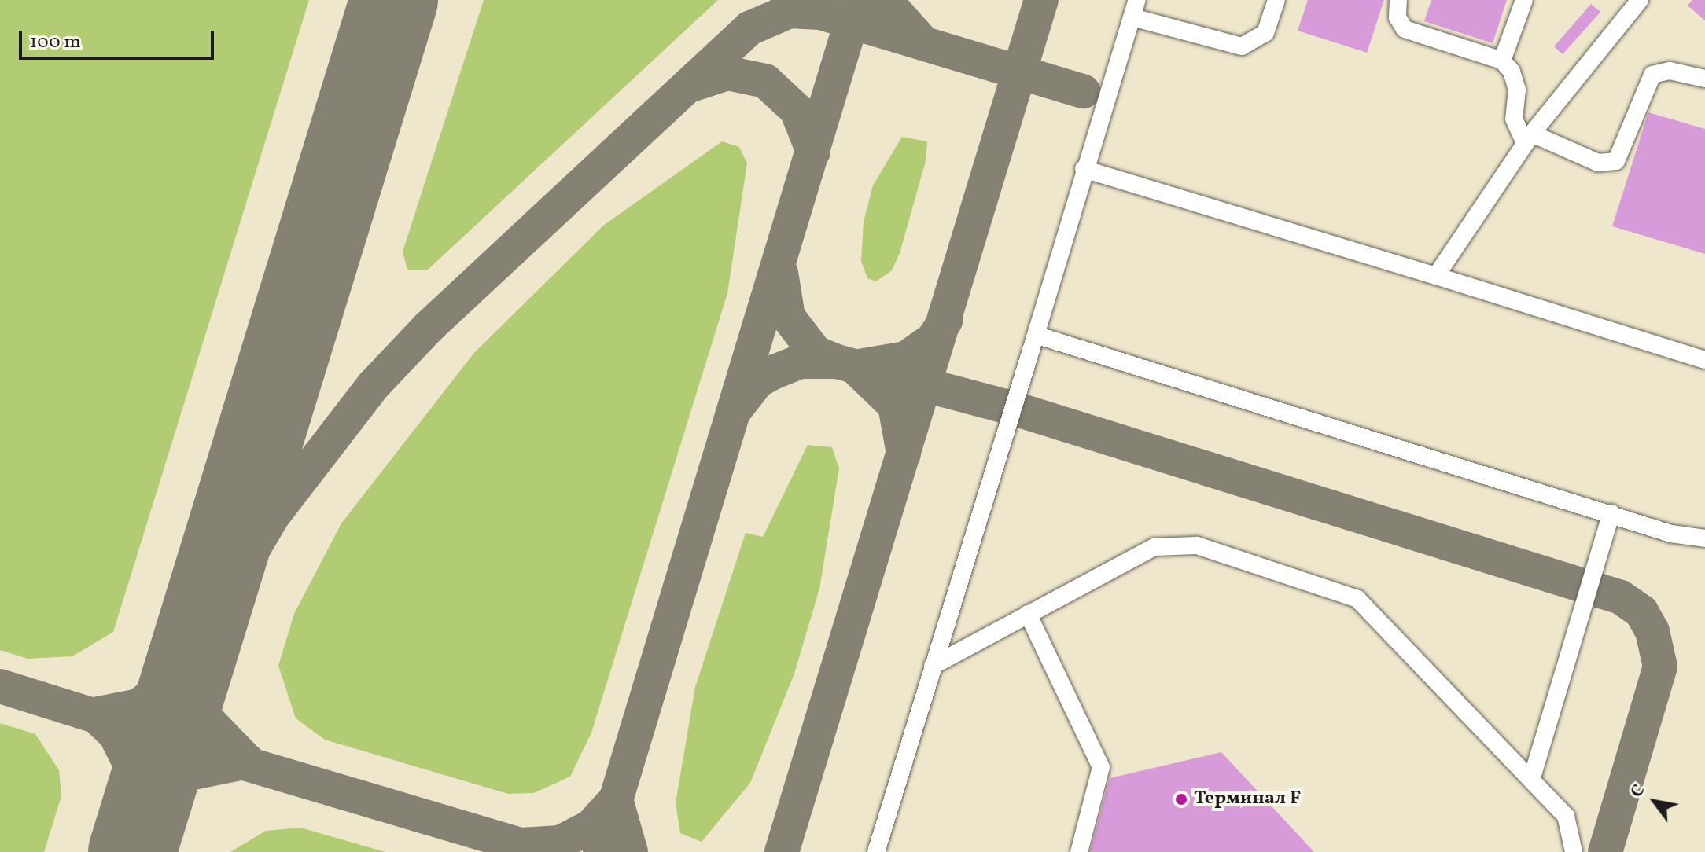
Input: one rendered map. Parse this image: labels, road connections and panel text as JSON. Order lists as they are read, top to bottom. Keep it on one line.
{"places":["Терминал F"],"scale_bar":"100 m","north":"top left"}
